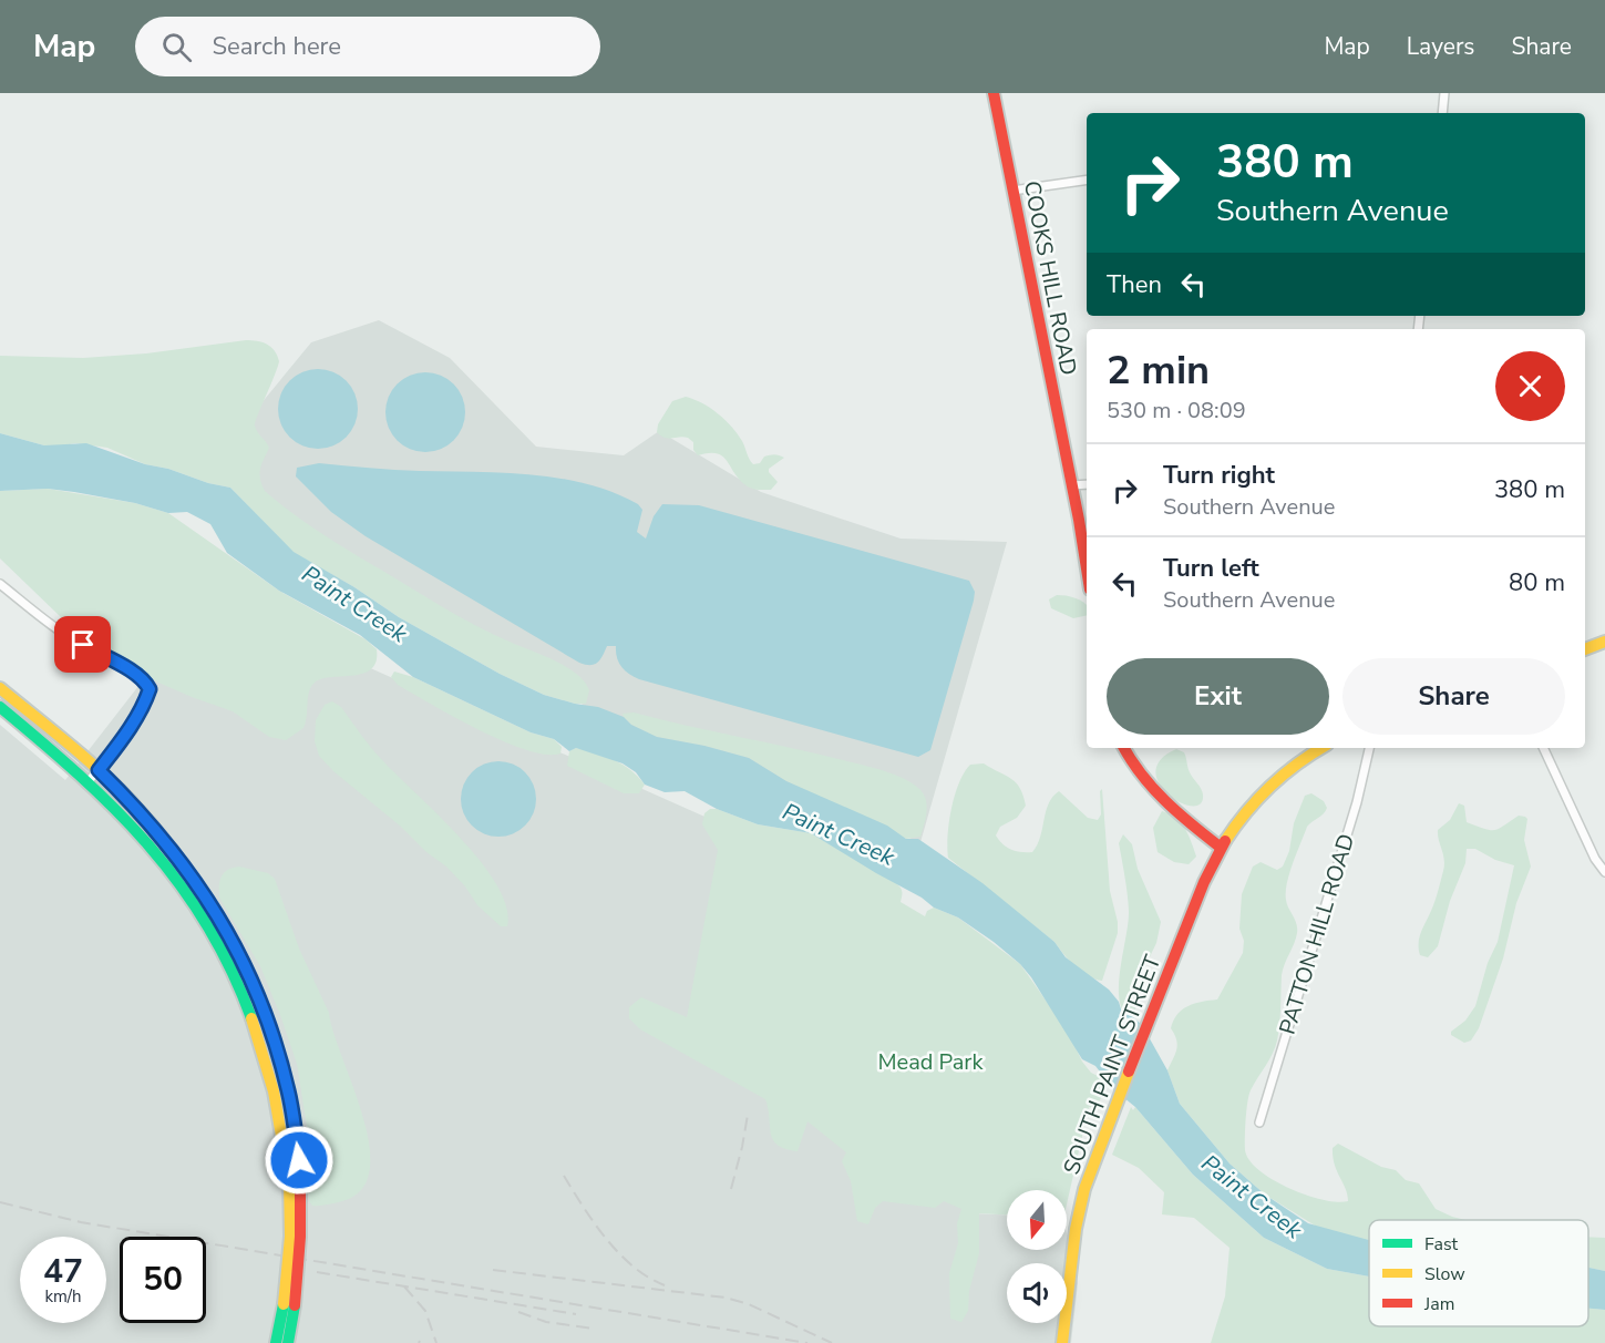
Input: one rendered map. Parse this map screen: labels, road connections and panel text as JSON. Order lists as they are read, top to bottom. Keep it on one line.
{"streets":{"main road":["COOKS HILL ROAD","SOUTH PAINT STREET"],"street":["PATTON HILL ROAD"]},"water":["Paint Creek"],"parks":["Mead Park"],"legend":["Fast","Slow","Jam"],"north":"bottom","page":{"header":"Map","search":"Search here","nav":["Map","Layers","Share"],"turn":["380 m","Southern Avenue"],"then":"Then","heading":["2 min","530 m · 08:09"],"list":[{"name":"Turn right","note":"Southern Avenue","value":"380 m"},{"name":"Turn left","note":"Southern Avenue","value":"80 m"}],"buttons":["Exit","Share"],"speed":"47 km/h","limit":"50"}}
